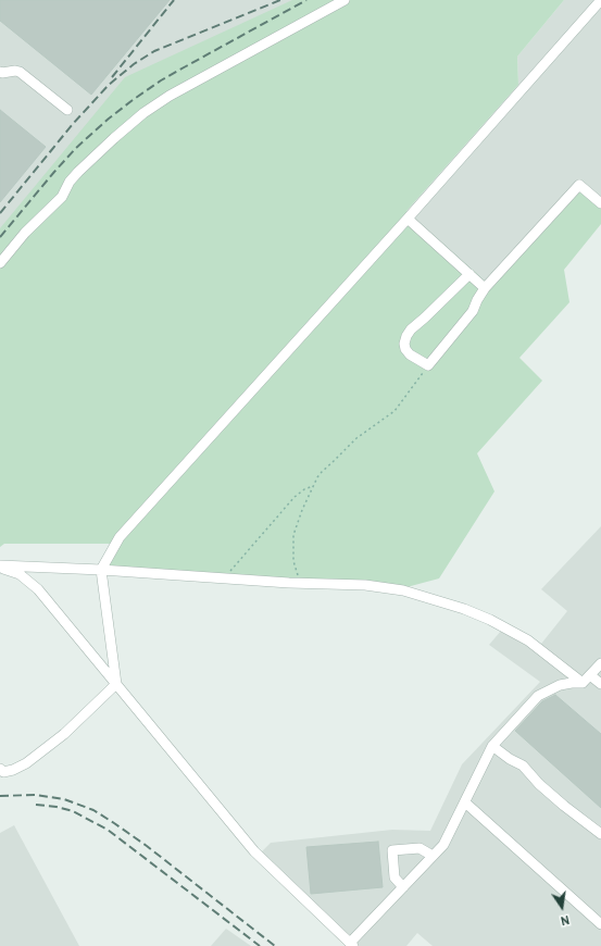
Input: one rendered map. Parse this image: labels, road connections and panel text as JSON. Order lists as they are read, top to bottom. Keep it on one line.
{"north":"bottom"}
